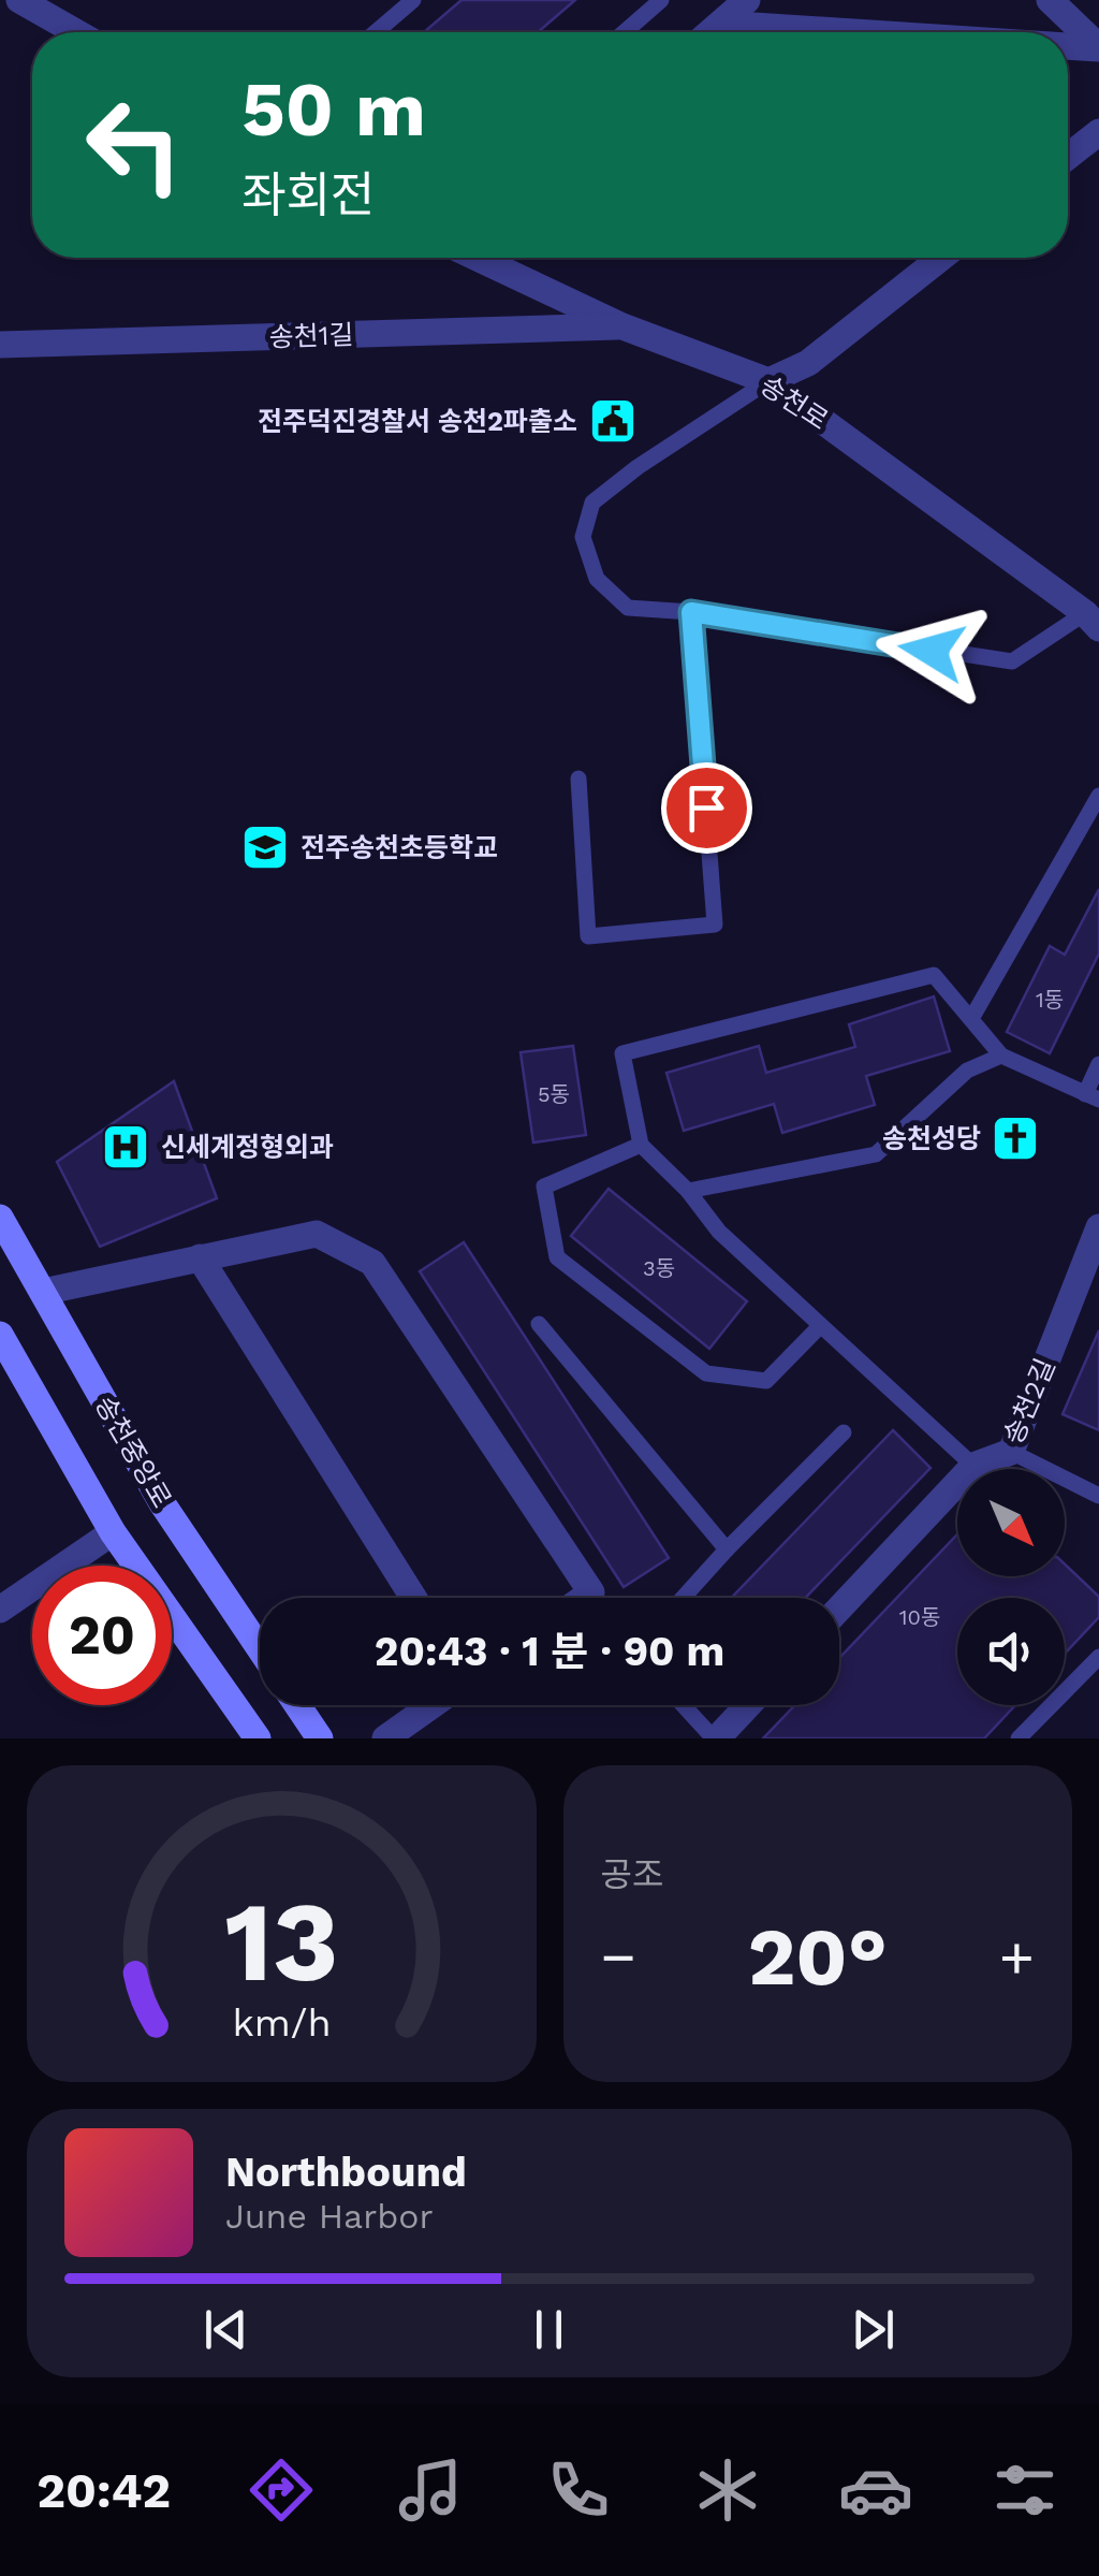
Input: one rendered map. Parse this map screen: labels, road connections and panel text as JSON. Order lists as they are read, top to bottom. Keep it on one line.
{"streets":{"street":["송천1길","송천로","송천2길","송천중앙로"]},"crossings":[["송천1길","송천로"]],"places":{"public building":["전주덕진경찰서 송천2파출소"],"school or university":["전주송천초등학교"],"church":["송천성당"],"hospital":["신세계정형외과"]},"house_numbers":["1동","5동","3동","10동"],"north":"bottom right","page":{"turn":["50 m","좌회전"],"limit":"20","trip":"20:43 · 1 분 · 90 m","tile":"공조","heat":["−","20°","+"],"song":["Northbound","June Harbor"],"tabs":"20:42","gauge":["13","km/h"]}}
